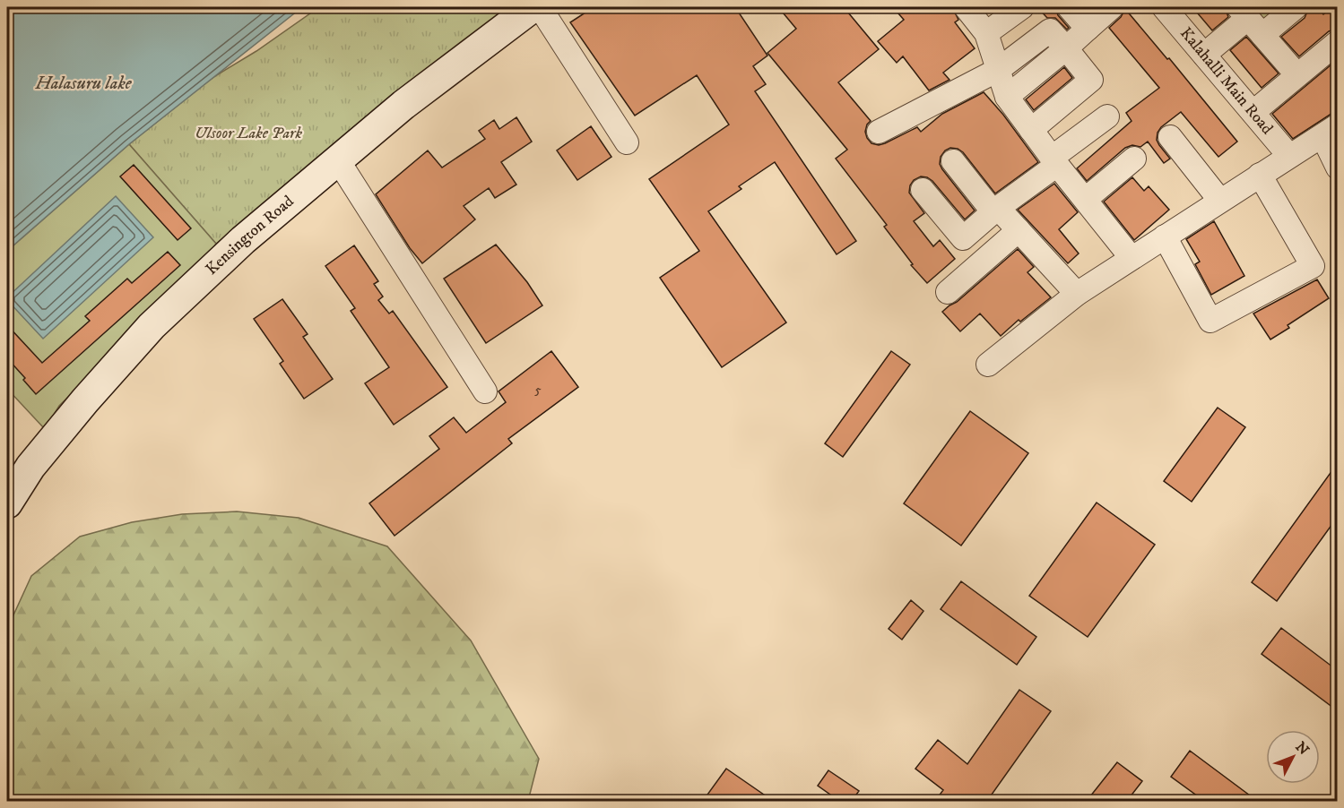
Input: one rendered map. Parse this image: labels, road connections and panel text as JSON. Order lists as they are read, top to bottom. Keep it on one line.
{"streets":{"main road":["Kensington Road"],"street":["Kalahalli Main Road"]},"water":["Halasuru lake"],"parks":["Ulsoor Lake Park"],"house_numbers":["5"],"north":"top right"}
